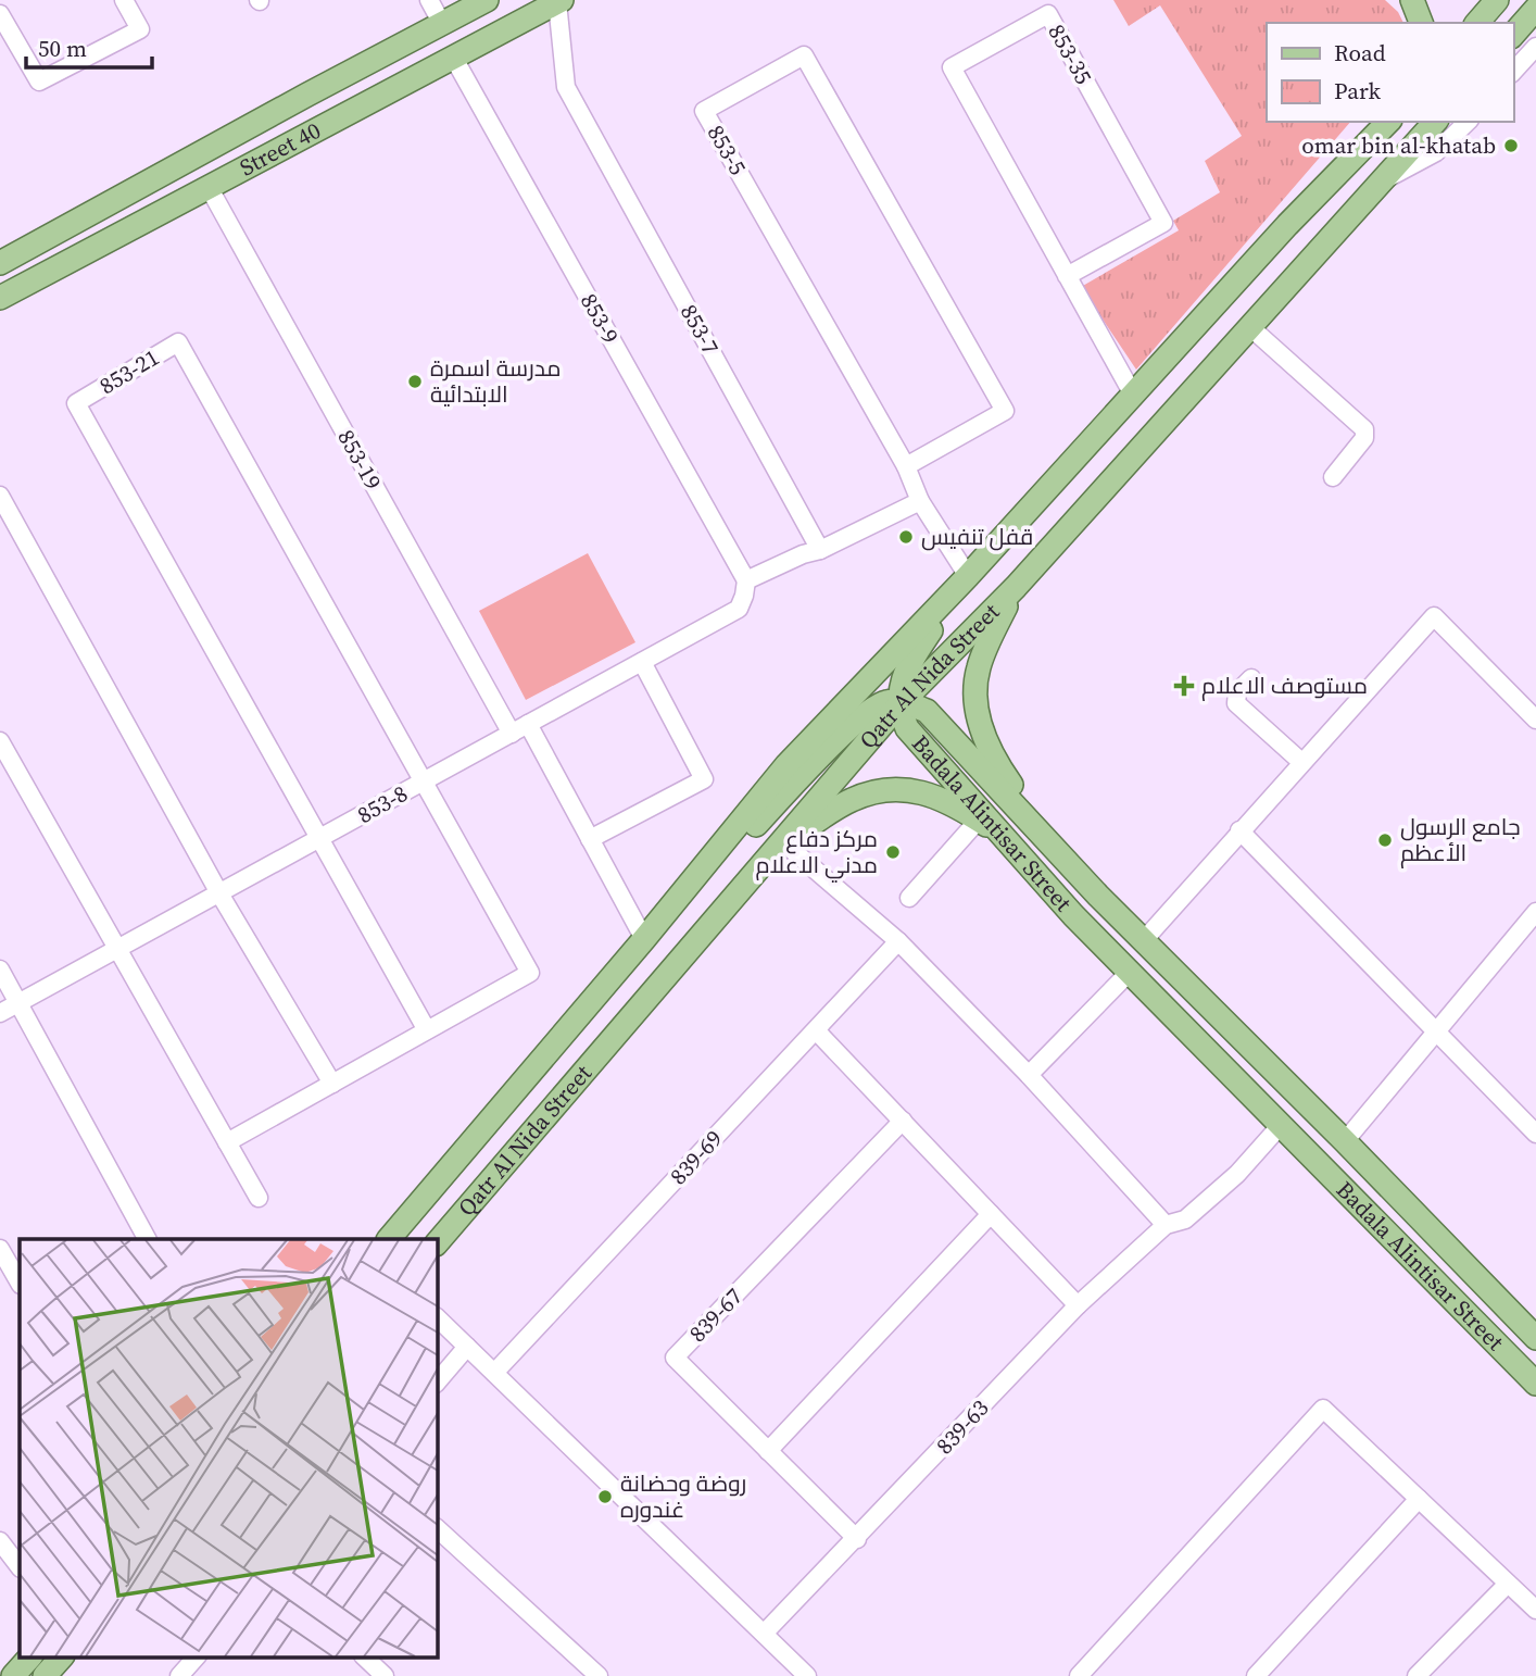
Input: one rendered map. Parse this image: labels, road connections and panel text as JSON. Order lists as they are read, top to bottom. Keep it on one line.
{"streets":{"main road":["Street 40","Qatr Al Nida Street","Badala Alintisar Street"],"street":["853-35","853-5","853-9","853-7","853-21","853-19","853-8","839-69","839-67","839-63"]},"crossings":[["853-35","Qatr Al Nida Street"],["Street 40","853-9"],["Street 40","853-7"],["Street 40","853-19"],["853-9","853-8"],["853-21","853-8"],["853-19","853-8"],["Qatr Al Nida Street","Badala Alintisar Street"],["Badala Alintisar Street","839-63"],["839-67","839-63"]],"places":{"other":["omar bin al-khatab","مدرسة اسمرة الابتدائية","قفل تنفيس","جامع الرسول الأعظم","مركز دفاع مدني الاعلام","روضة وحضانة غندوره"],"health":["مستوصف الاعلام"]},"legend":["Road","Park"],"scale_bar":"50 m"}
